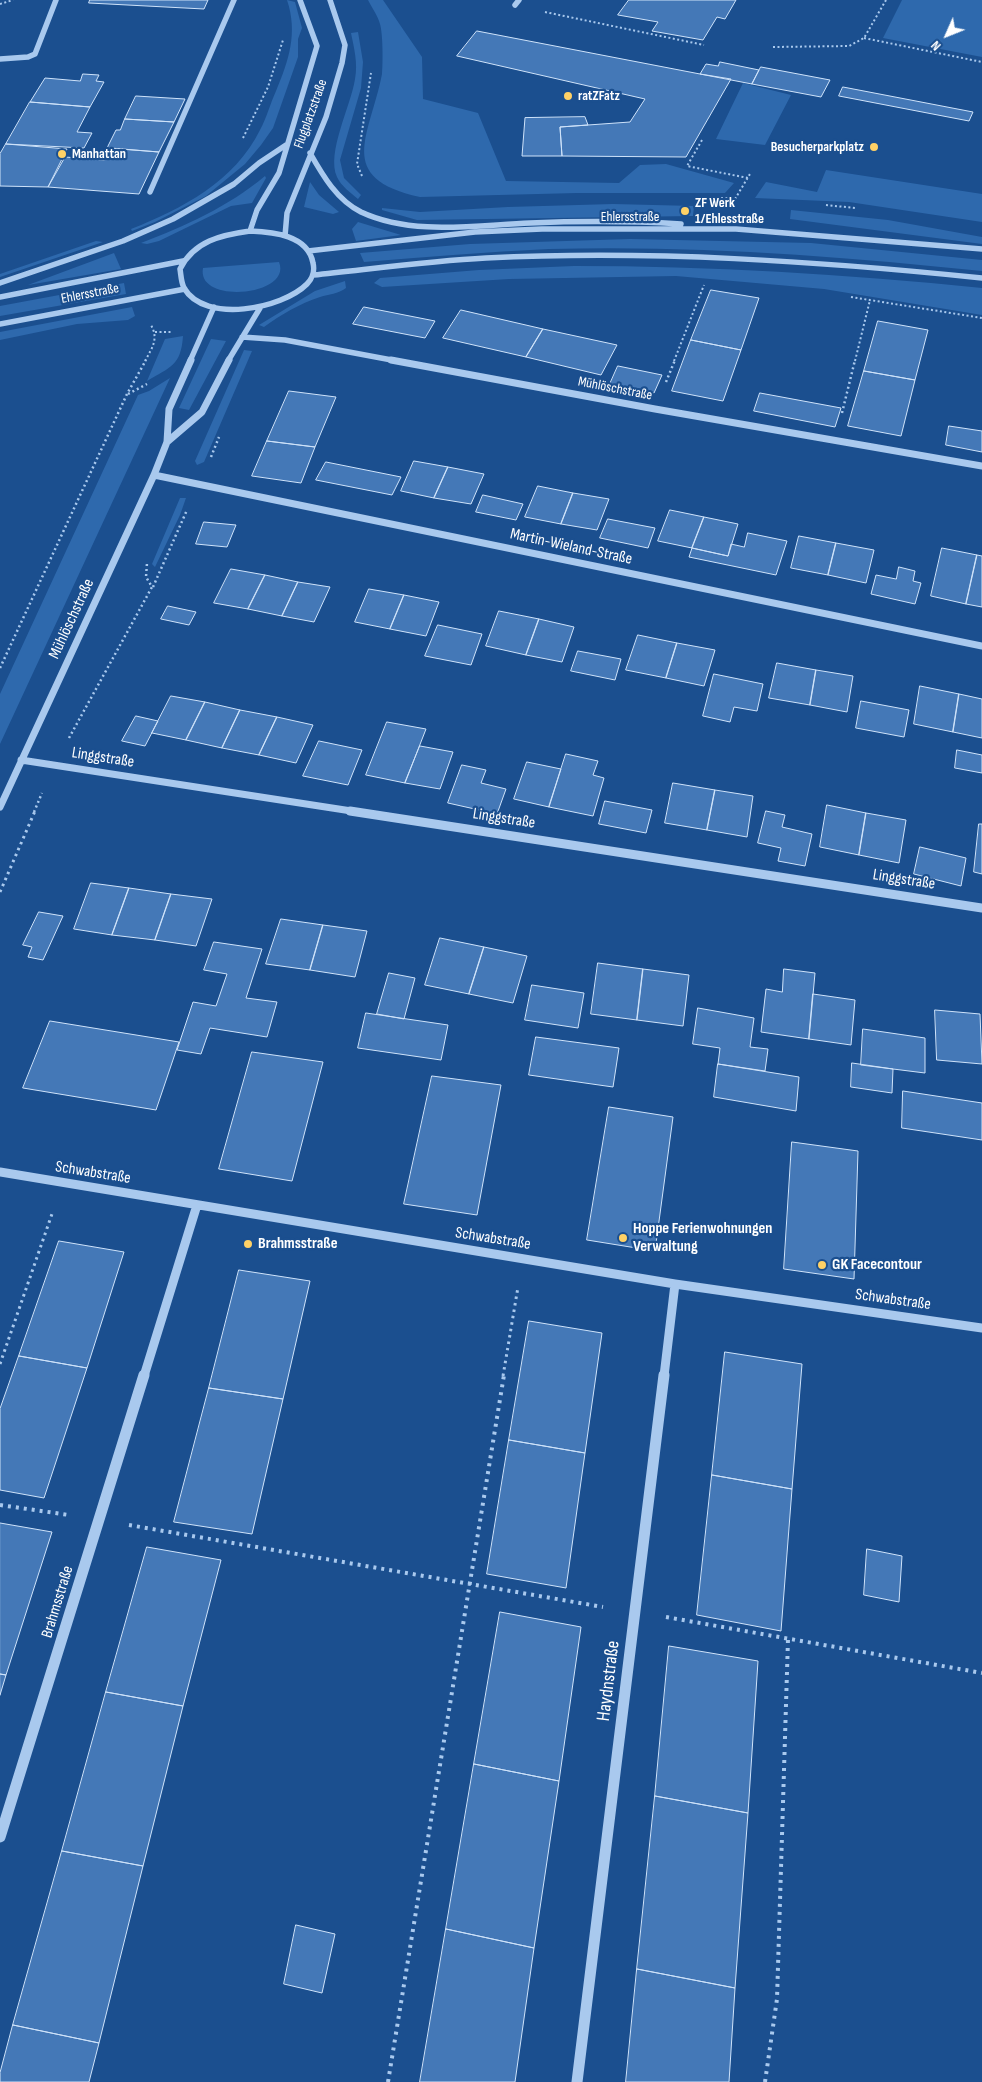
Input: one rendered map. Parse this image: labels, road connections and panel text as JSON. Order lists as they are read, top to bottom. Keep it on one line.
{"streets":{"street":["Flugplatzstraße","Ehlersstraße","Mühlöschstraße","Martin-Wieland-Straße","Linggstraße","Schwabstraße","Brahmsstraße","Haydnstraße"]},"crossings":[["Flugplatzstraße","Ehlersstraße"],["Flugplatzstraße","Mühlöschstraße"],["Ehlersstraße","Mühlöschstraße"],["Mühlöschstraße","Martin-Wieland-Straße"],["Mühlöschstraße","Linggstraße"],["Schwabstraße","Brahmsstraße"],["Schwabstraße","Haydnstraße"]],"places":["ratZFatz","Besucherparkplatz","Manhattan","ZF Werk 1/Ehlesstraße","Hoppe Ferienwohnungen Verwaltung","Brahmsstraße","GK Facecontour"],"north":"bottom left"}
